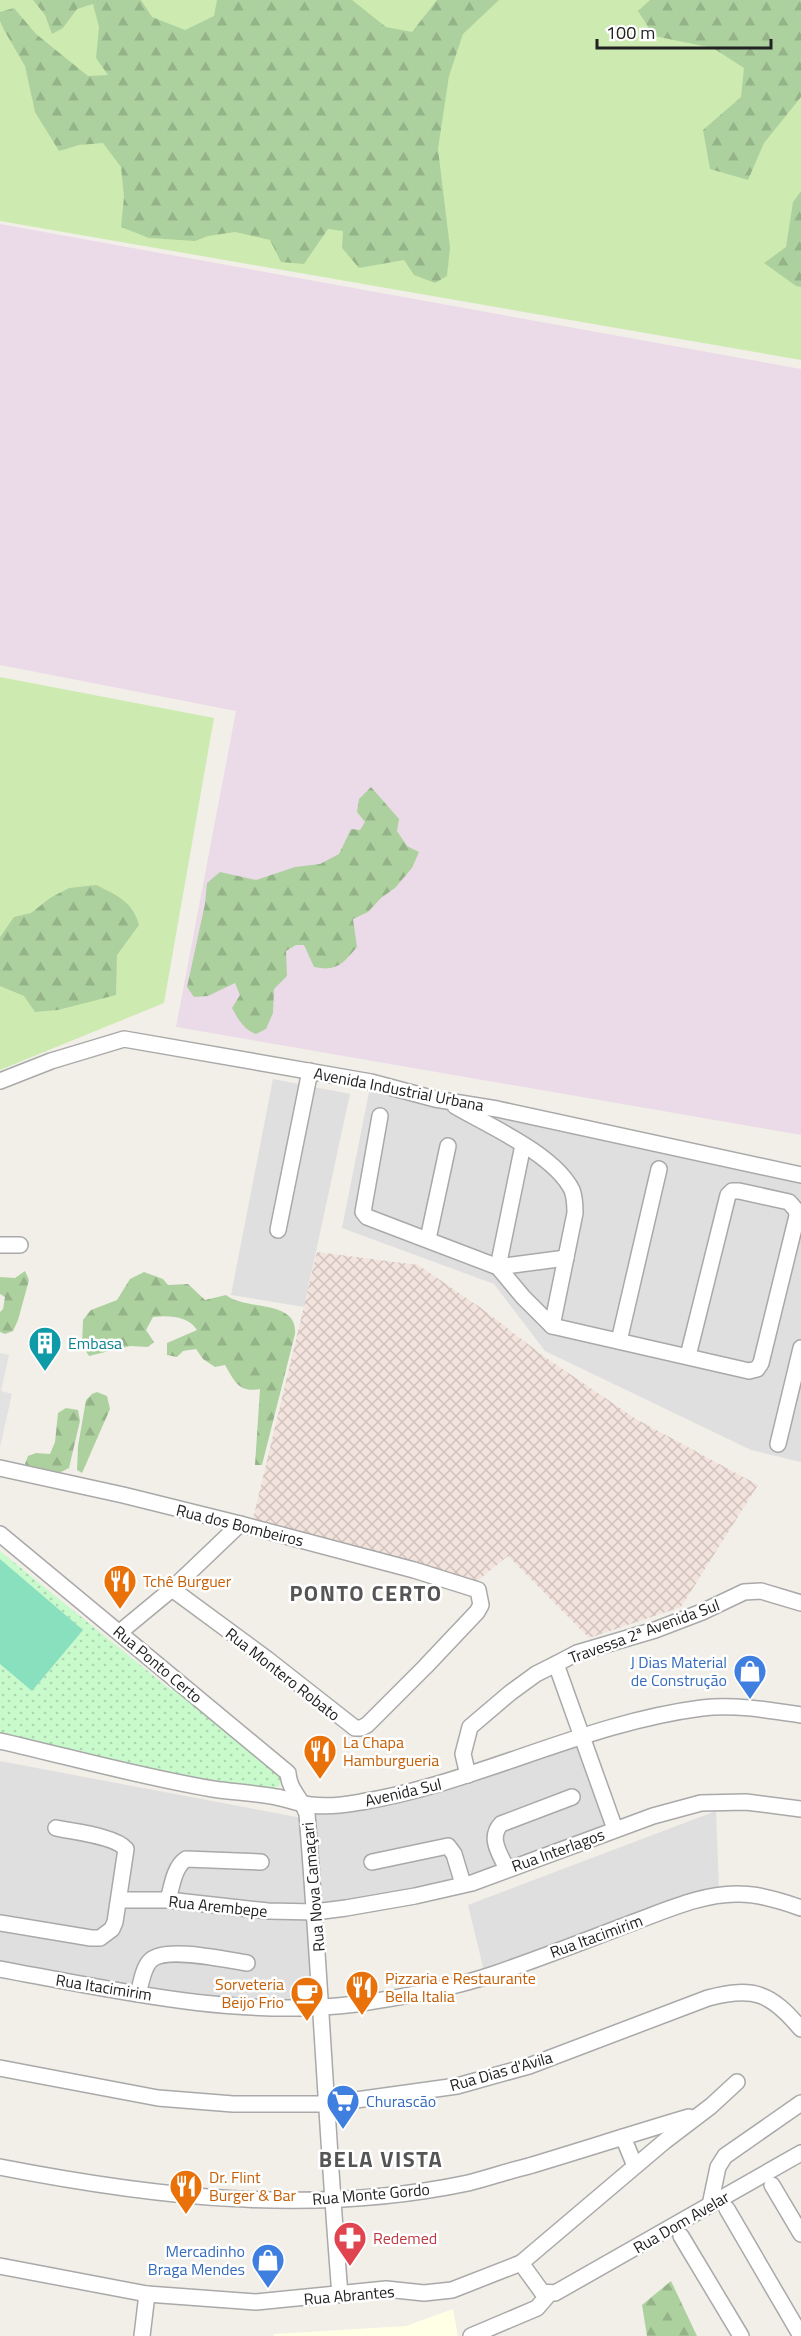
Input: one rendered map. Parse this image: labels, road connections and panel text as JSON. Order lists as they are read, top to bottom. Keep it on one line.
{"streets":{"street":["Avenida Industrial Urbana","Rua dos Bombeiros","Travessa 2ª Avenida Sul","Rua Ponto Certo","Rua Montero Robato","Avenida Sul","Rua Interlagos","Rua Nova Camaçari","Rua Arembepe","Rua Itacimirim","Rua Dias d'Avila","Rua Monte Gordo","Rua Dom Avelar","Rua Abrantes"]},"crossings":[["Rua dos Bombeiros","Rua Montero Robato"],["Travessa 2ª Avenida Sul","Avenida Sul"],["Rua Ponto Certo","Avenida Sul"],["Rua Ponto Certo","Rua Nova Camaçari"],["Avenida Sul","Rua Nova Camaçari"],["Rua Interlagos","Rua Nova Camaçari"],["Rua Interlagos","Rua Arembepe"],["Rua Nova Camaçari","Rua Arembepe"],["Rua Nova Camaçari","Rua Itacimirim"],["Rua Nova Camaçari","Rua Dias d'Avila"],["Rua Nova Camaçari","Rua Monte Gordo"],["Rua Nova Camaçari","Rua Abrantes"],["Rua Monte Gordo","Rua Abrantes"]],"districts":["PONTO CERTO","BELA VISTA"],"places":{"building":["Embasa"],"restaurant":["Tchê Burguer","La Chapa Hamburgueria","Pizzaria e Restaurante Bella Italia","Dr. Flint Burger & Bar"],"shop":["J Dias Material de Construção","Mercadinho Braga Mendes"],"cafe":["Sorveteria Beijo Frio"],"supermarket":["Churascão"],"pharmacy":["Redemed"]},"scale_bar":"100 m"}
